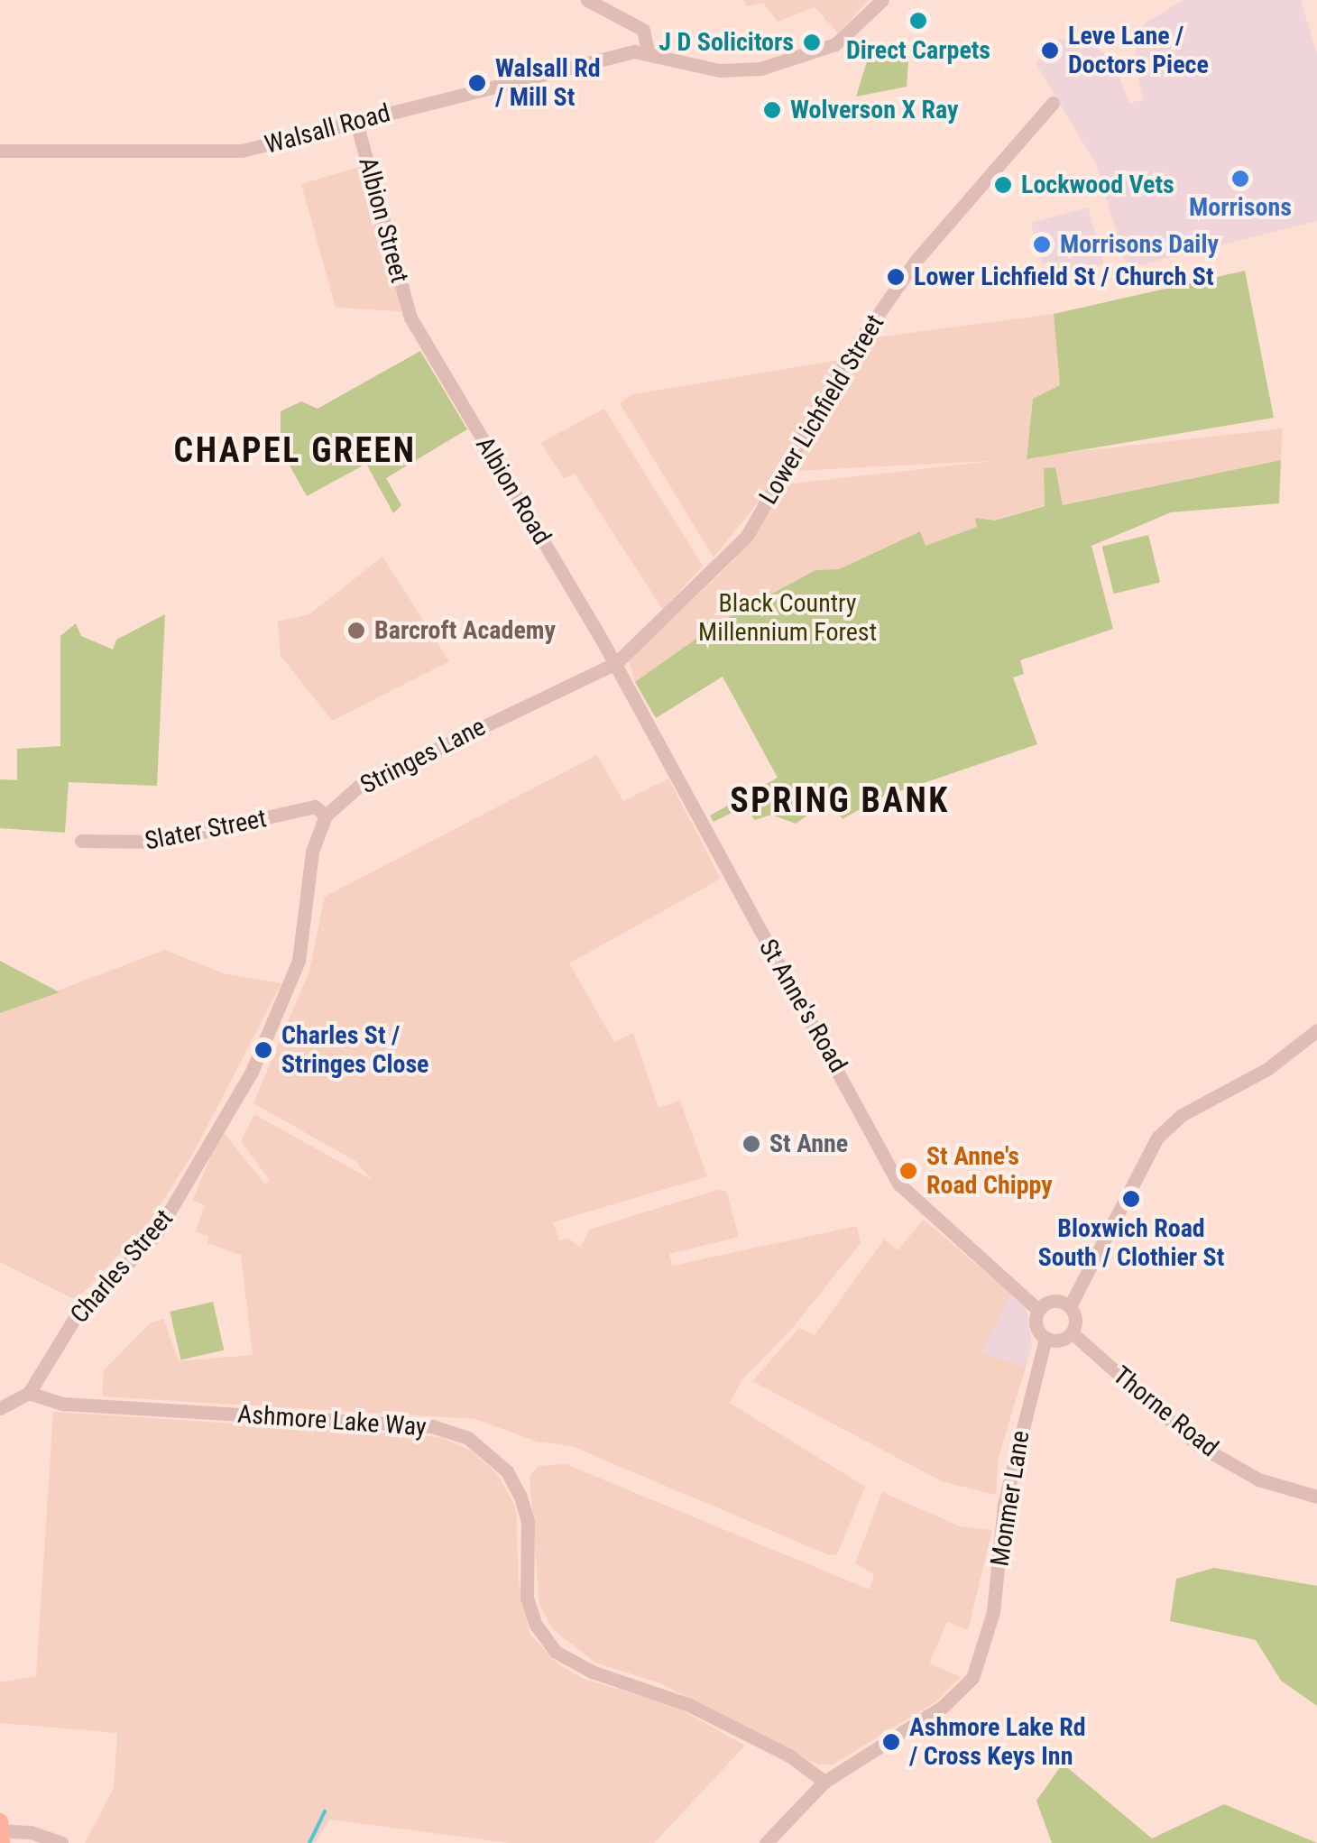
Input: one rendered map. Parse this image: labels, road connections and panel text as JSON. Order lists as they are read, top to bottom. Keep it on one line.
{"streets":{"street":["Walsall Road","Albion Street","Lower Lichfield Street","Albion Road","Stringes Lane","Slater Street","St Anne's Road","Charles Street","Thorne Road","Ashmore Lake Way","Monmer Lane"]},"crossings":[["Walsall Road","Albion Street"],["Albion Street","Albion Road"],["Lower Lichfield Street","Albion Road"],["Lower Lichfield Street","Stringes Lane"],["Lower Lichfield Street","St Anne's Road"],["Albion Road","Stringes Lane"],["Albion Road","St Anne's Road"],["Stringes Lane","Slater Street"],["Stringes Lane","St Anne's Road"],["Stringes Lane","Charles Street"],["Slater Street","Charles Street"],["St Anne's Road","Thorne Road"],["St Anne's Road","Monmer Lane"],["Charles Street","Ashmore Lake Way"],["Thorne Road","Monmer Lane"],["Ashmore Lake Way","Monmer Lane"]],"districts":["CHAPEL GREEN","SPRING BANK"],"parks":["Black Country Millennium Forest"],"places":["Direct Carpets","J D Solicitors","Leve Lane / Doctors Piece","Walsall Rd / Mill St","Wolverson X Ray","Morrisons","Lockwood Vets","Morrisons Daily","Lower Lichfield St / Church St","Barcroft Academy","Charles St / Stringes Close","St Anne","St Anne's Road Chippy","Bloxwich Road South / Clothier St","Ashmore Lake Rd / Cross Keys Inn"]}
